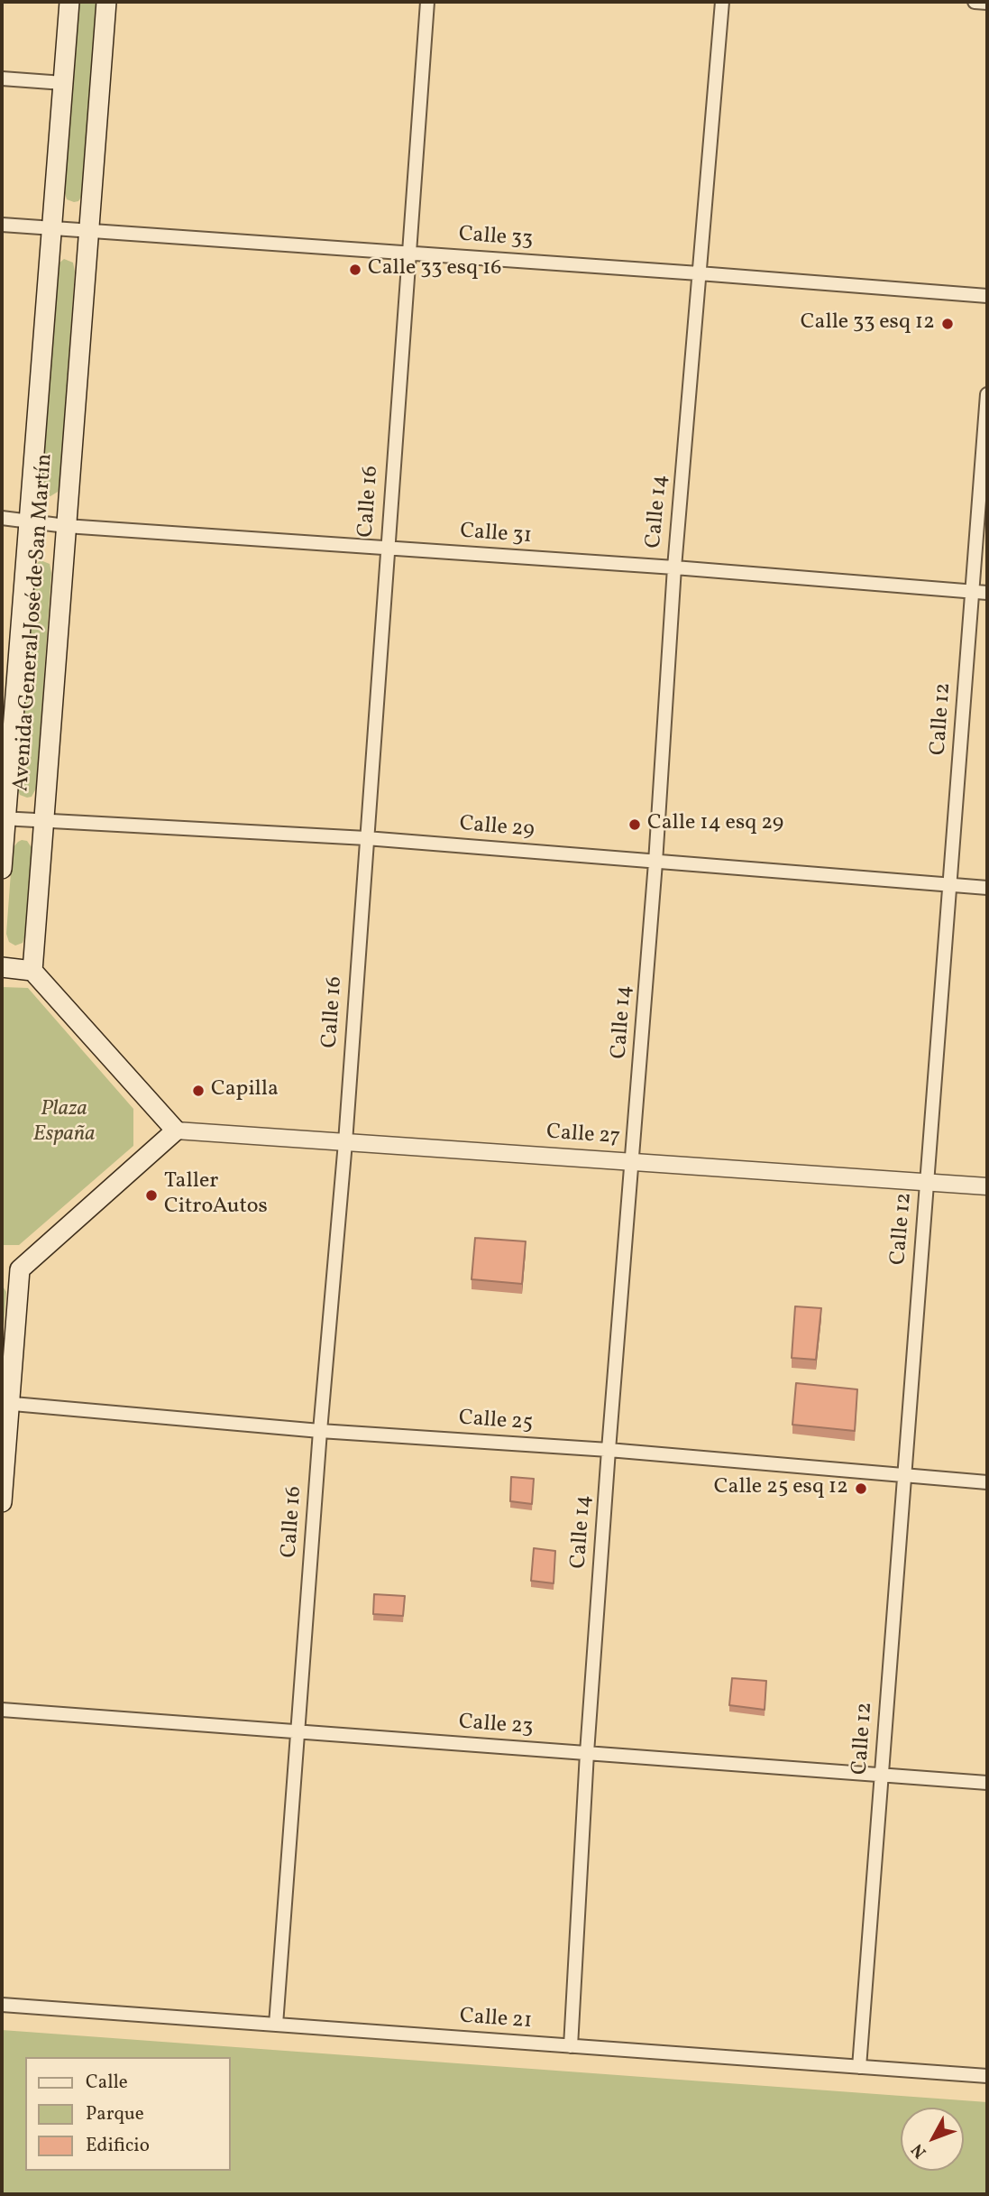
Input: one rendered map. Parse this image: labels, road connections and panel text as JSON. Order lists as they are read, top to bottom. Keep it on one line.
{"streets":{"main road":["Avenida General José de San Martín"],"street":["Calle 33","Calle 16","Calle 14","Calle 31","Calle 12","Calle 29","Calle 27","Calle 25","Calle 23","Calle 21"]},"crossings":[["Calle 33","Calle 16"],["Calle 33","Calle 14"],["Calle 33","Avenida General José de San Martín"],["Calle 16","Calle 31"],["Calle 16","Calle 29"],["Calle 16","Calle 27"],["Calle 16","Calle 25"],["Calle 16","Calle 23"],["Calle 16","Calle 21"],["Calle 14","Calle 31"],["Calle 14","Calle 29"],["Calle 14","Calle 27"],["Calle 14","Calle 25"],["Calle 14","Calle 23"],["Calle 14","Calle 21"],["Calle 31","Avenida General José de San Martín"],["Calle 31","Calle 12"],["Avenida General José de San Martín","Calle 29"],["Calle 12","Calle 29"],["Calle 12","Calle 27"],["Calle 12","Calle 25"],["Calle 12","Calle 23"],["Calle 12","Calle 21"]],"parks":["Plaza España"],"places":["Calle 33 esq 16","Calle 33 esq 12","Calle 14 esq 29","Capilla","Taller CitroAutos","Calle 25 esq 12"],"legend":["Calle","Parque","Edificio"],"north":"bottom left"}
